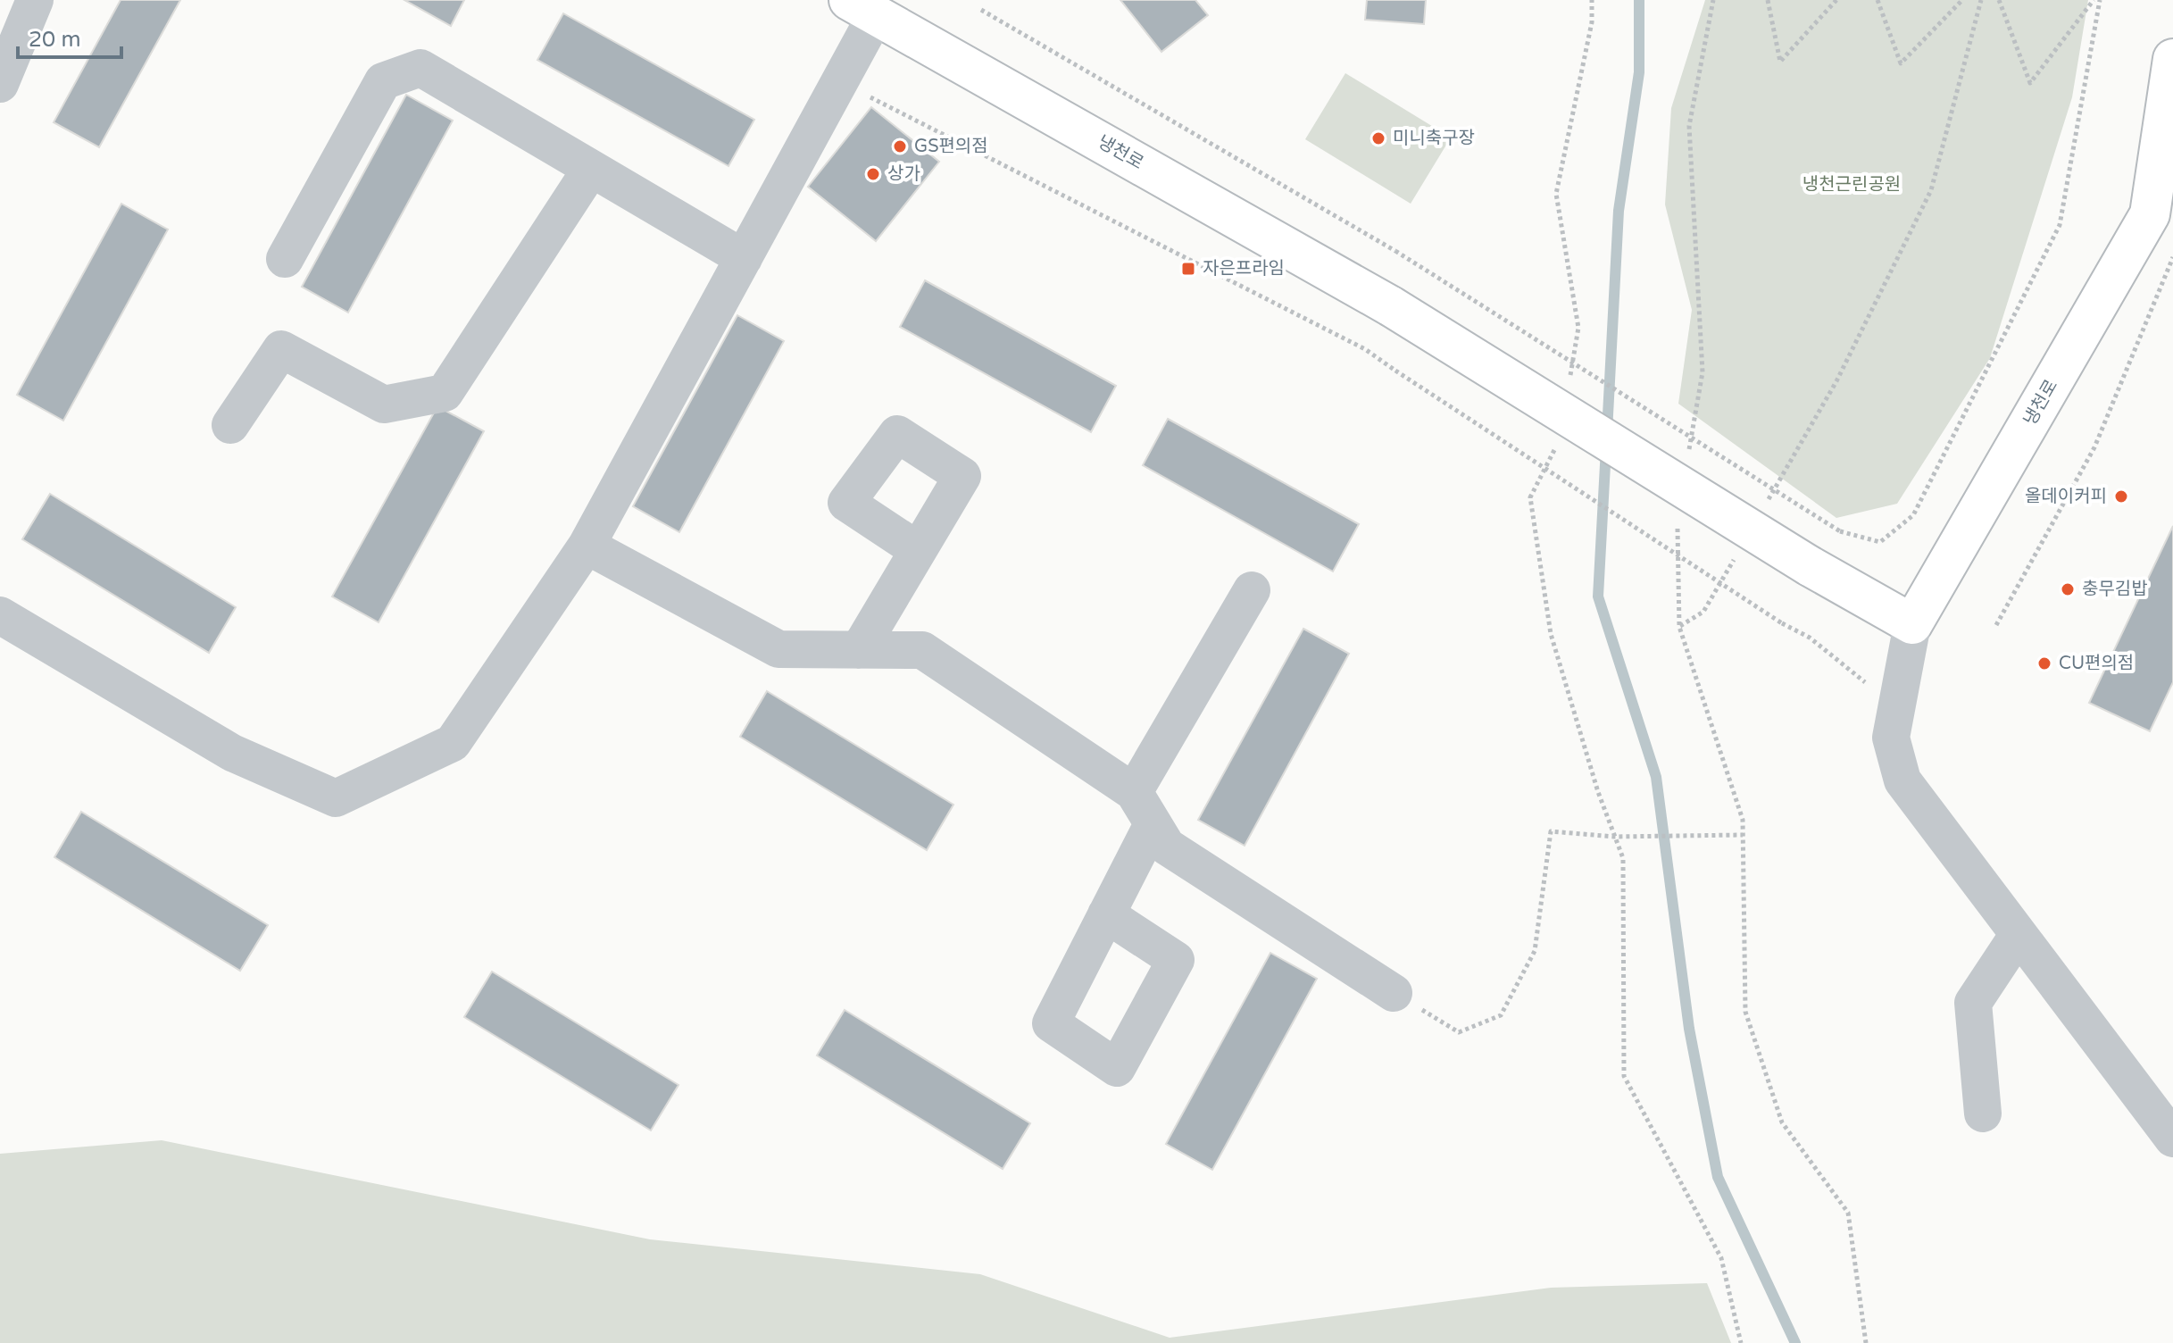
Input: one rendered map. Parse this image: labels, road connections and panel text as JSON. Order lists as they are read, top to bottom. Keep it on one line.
{"streets":{"main road":["냉천로"]},"parks":["냉천근린공원"],"places":{"other":["미니축구장","GS편의점","상가","올데이커피","충무김밥","CU편의점"],"transit":["자은프라임"]},"scale_bar":"20 m"}
